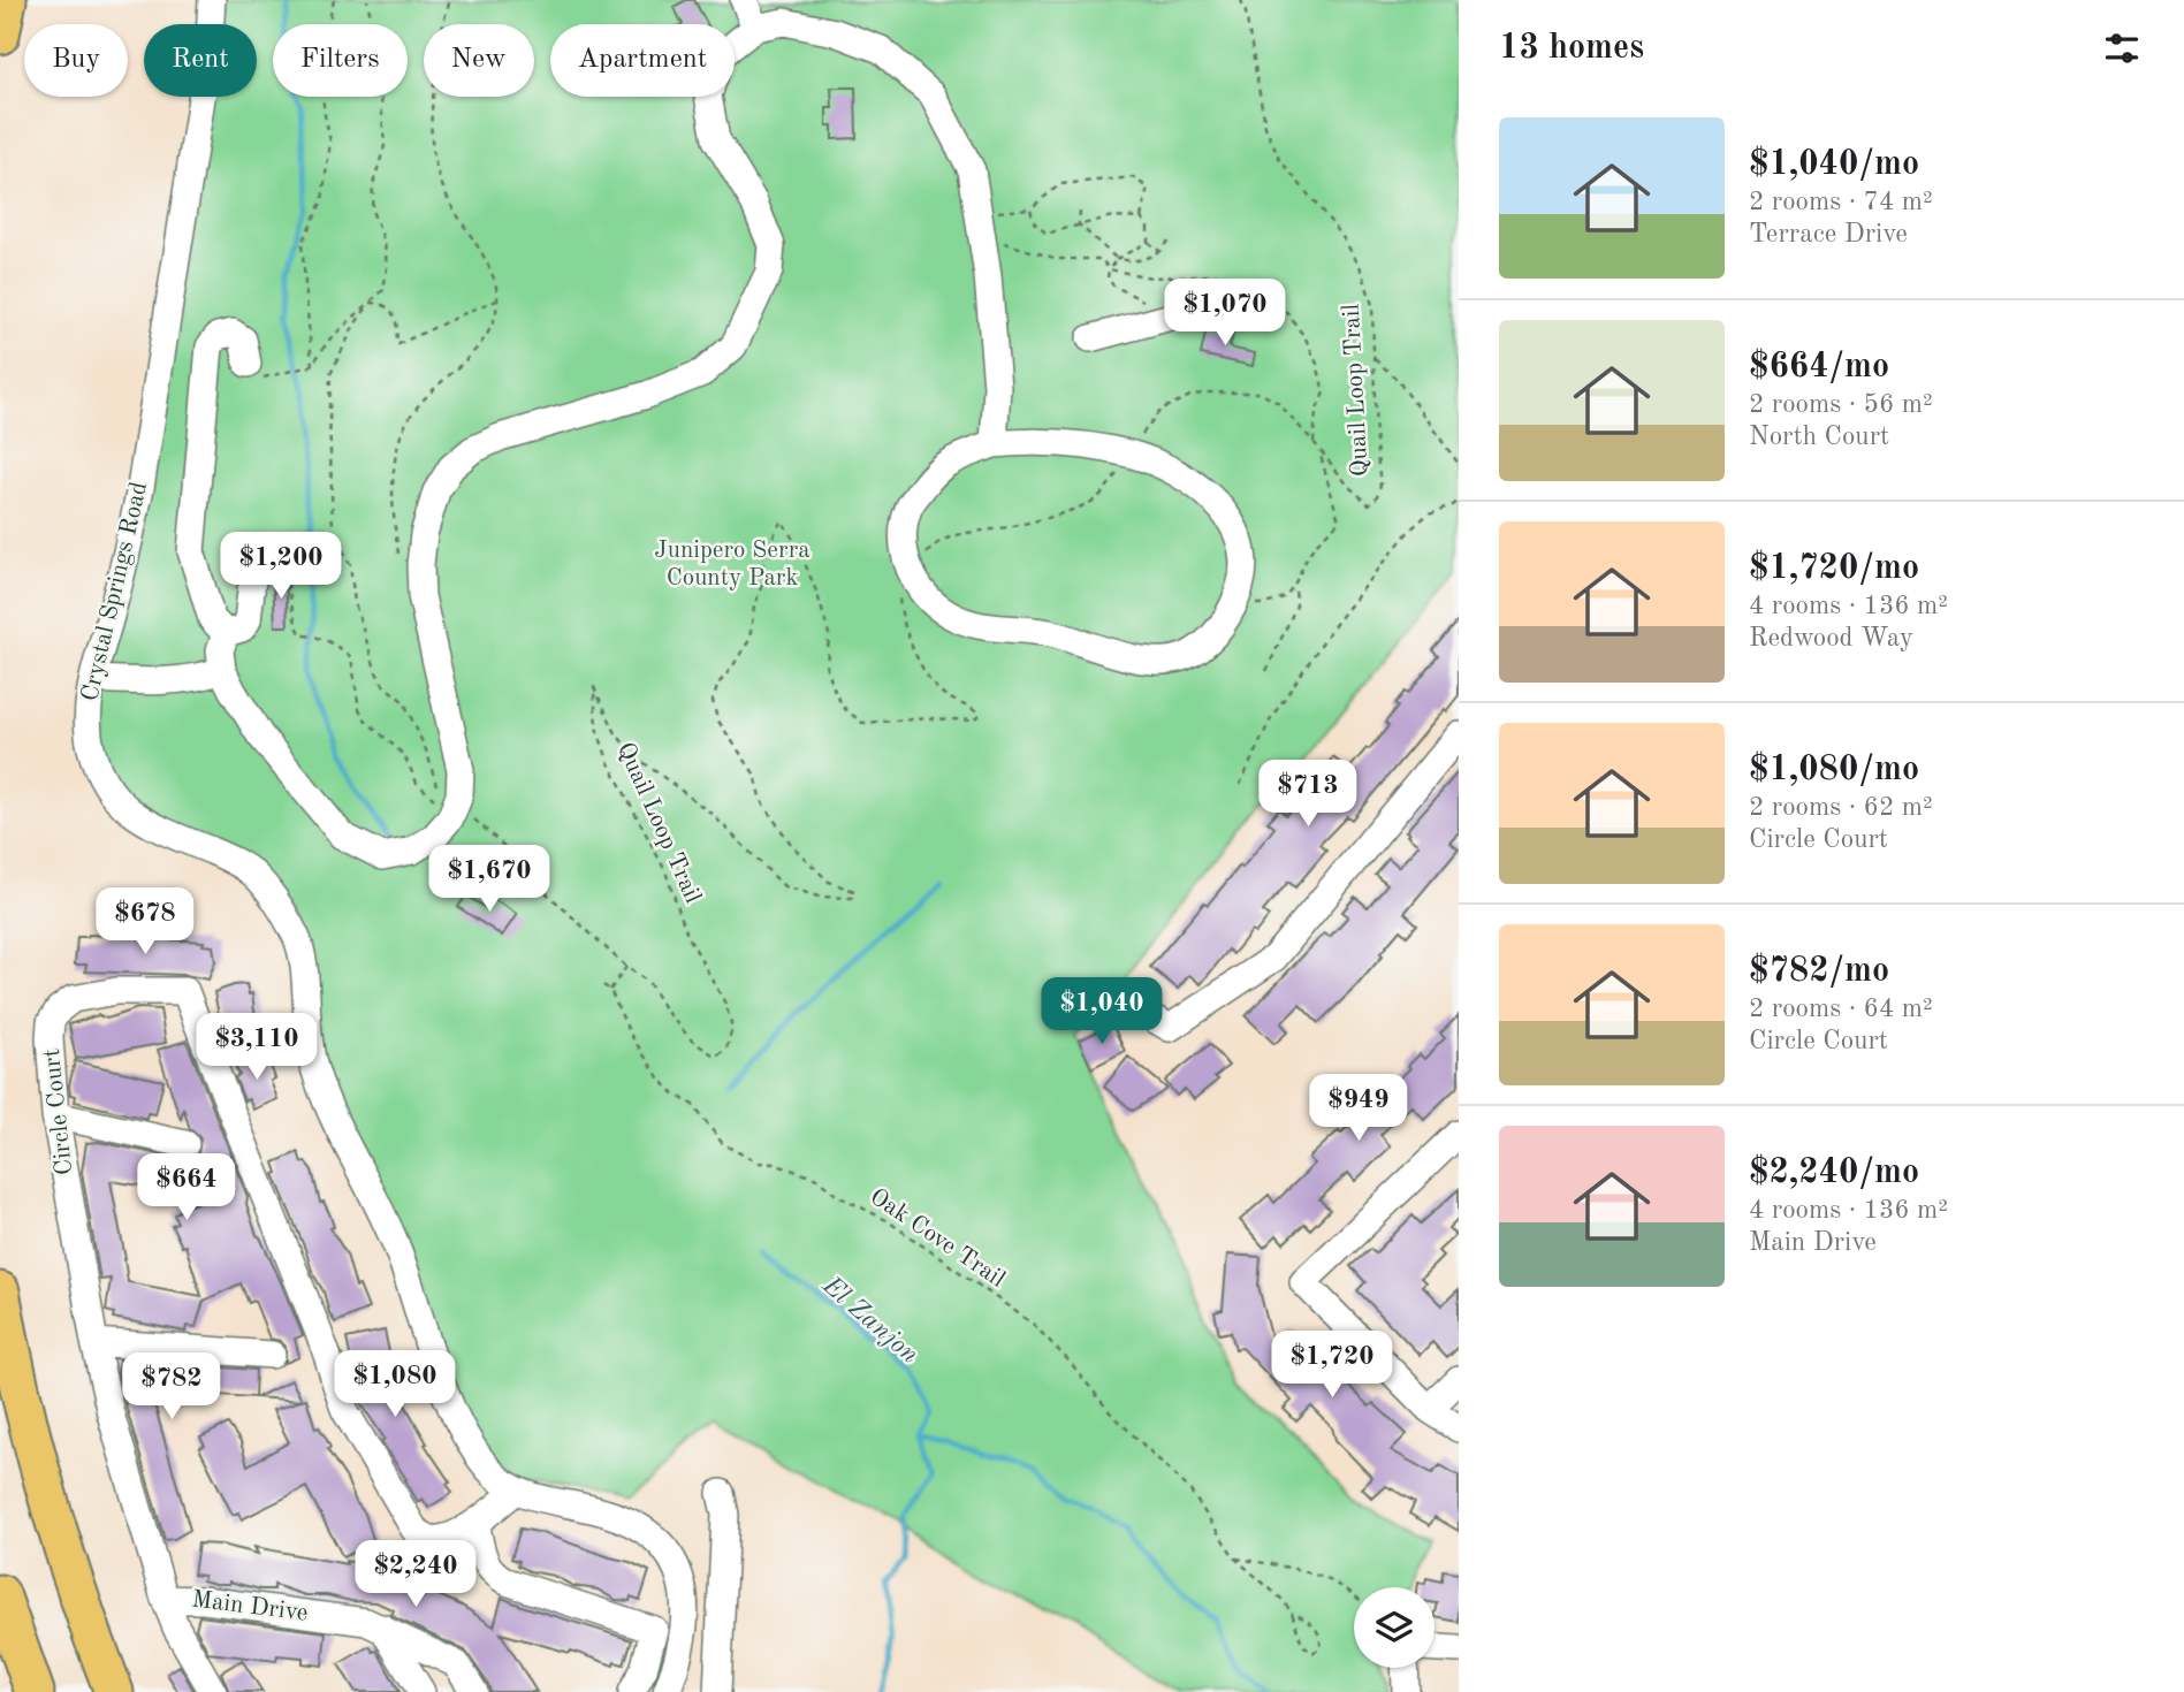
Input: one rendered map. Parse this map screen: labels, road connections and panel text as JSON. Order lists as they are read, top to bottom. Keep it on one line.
{"streets":{"street":["Crystal Springs Road","Circle Court","Main Drive"],"path":["Quail Loop Trail","Oak Cove Trail"]},"crossings":[["Crystal Springs Road","Circle Court"],["Circle Court","Main Drive"]],"water":["El Zanjon"],"parks":["Junipero Serra County Park"],"page":{"heading":"13 homes","chip":["Buy","Rent","Filters","New","Apartment"],"list":[{"name":"$1,040/mo","note":"2 rooms · 74 m² · Terrace Drive"},{"name":"$664/mo","note":"2 rooms · 56 m² · North Court"},{"name":"$1,720/mo","note":"4 rooms · 136 m² · Redwood Way"},{"name":"$1,080/mo","note":"2 rooms · 62 m² · Circle Court"},{"name":"$782/mo","note":"2 rooms · 64 m² · Circle Court"},{"name":"$2,240/mo","note":"4 rooms · 136 m² · Main Drive"}],"price":["$1,070","$1,200","$713","$1,670","$678","$1,040","$3,110","$949","$664","$1,720","$1,080","$782","$2,240"]}}
